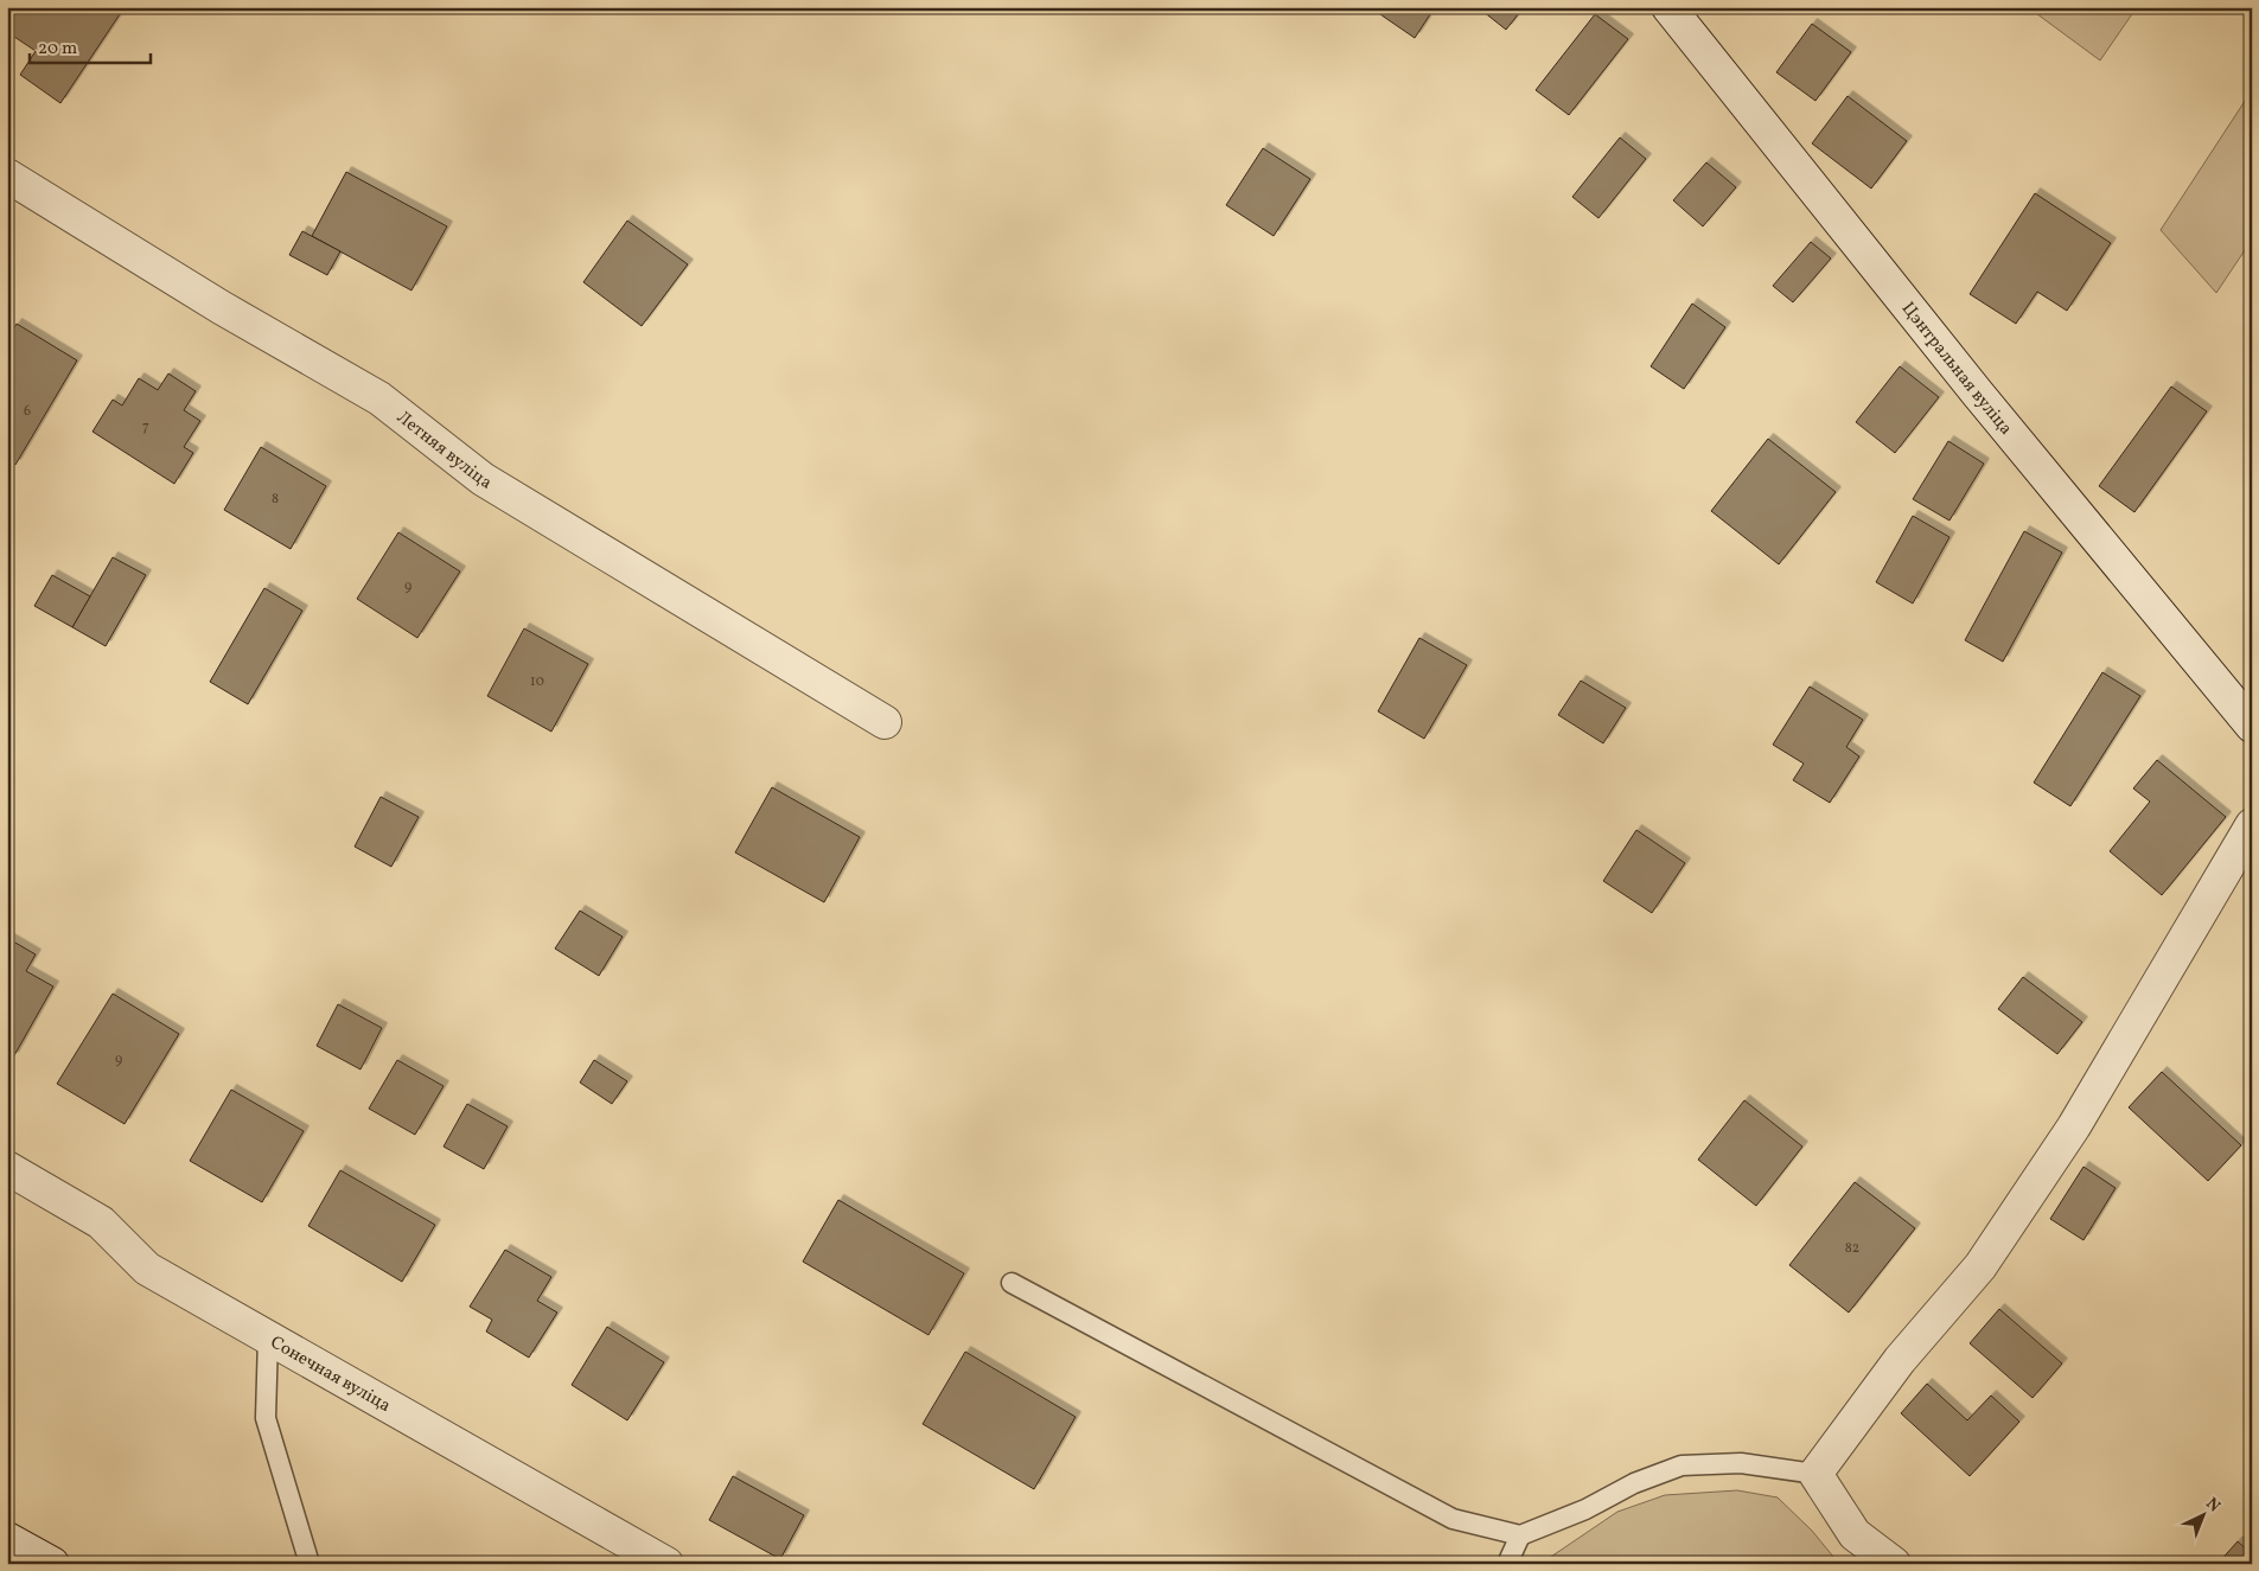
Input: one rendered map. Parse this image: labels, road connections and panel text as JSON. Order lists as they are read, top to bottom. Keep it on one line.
{"streets":{"street":["Цэнтральная вуліца","Летняя вуліца","Сонечная вуліца"]},"house_numbers":["6","7","8","9","10","9","82"],"scale_bar":"20 m","north":"top right"}
